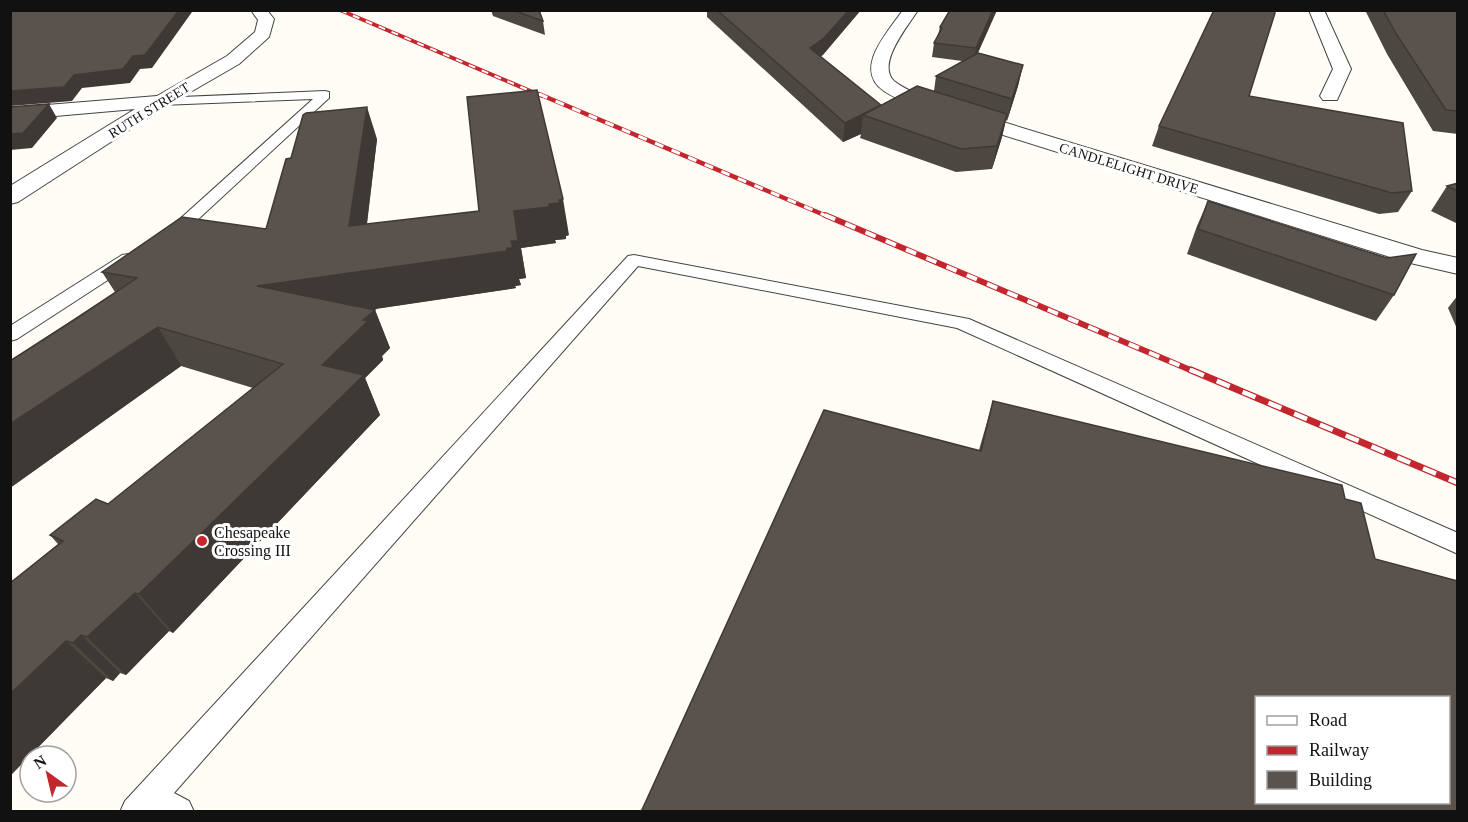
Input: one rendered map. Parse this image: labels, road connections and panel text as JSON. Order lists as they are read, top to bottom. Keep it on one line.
{"streets":{"street":["RUTH STREET","CANDLELIGHT DRIVE"]},"places":["Chesapeake Crossing III"],"legend":["Road","Railway","Building"],"north":"top left"}
